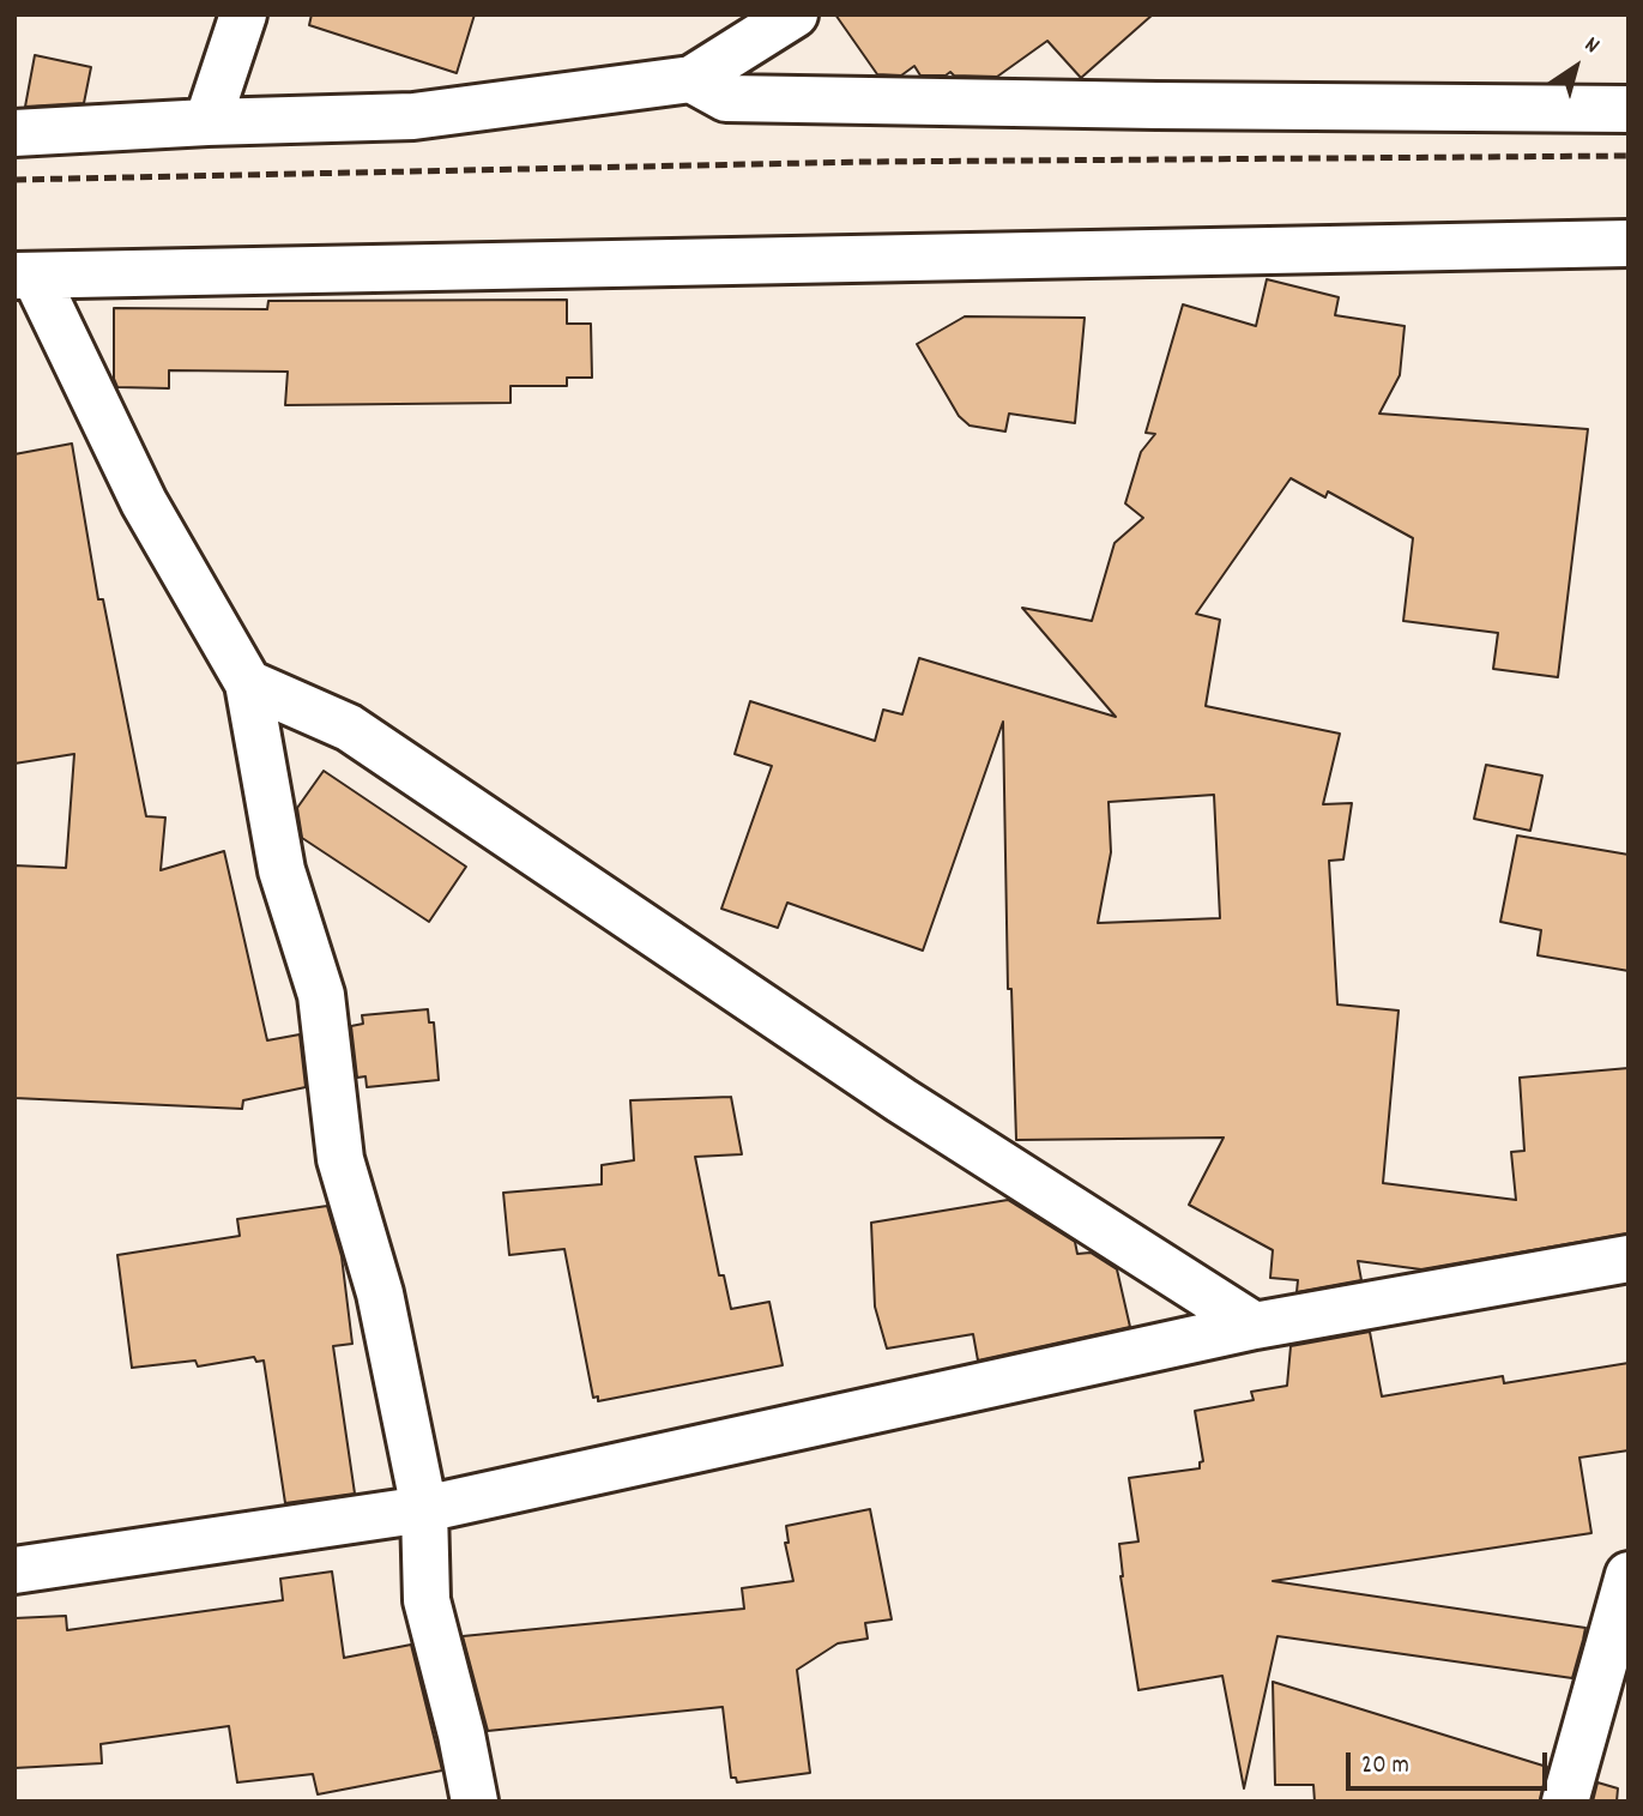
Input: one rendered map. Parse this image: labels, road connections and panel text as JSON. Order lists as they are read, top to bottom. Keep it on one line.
{"scale_bar":"20 m","north":"top right"}
